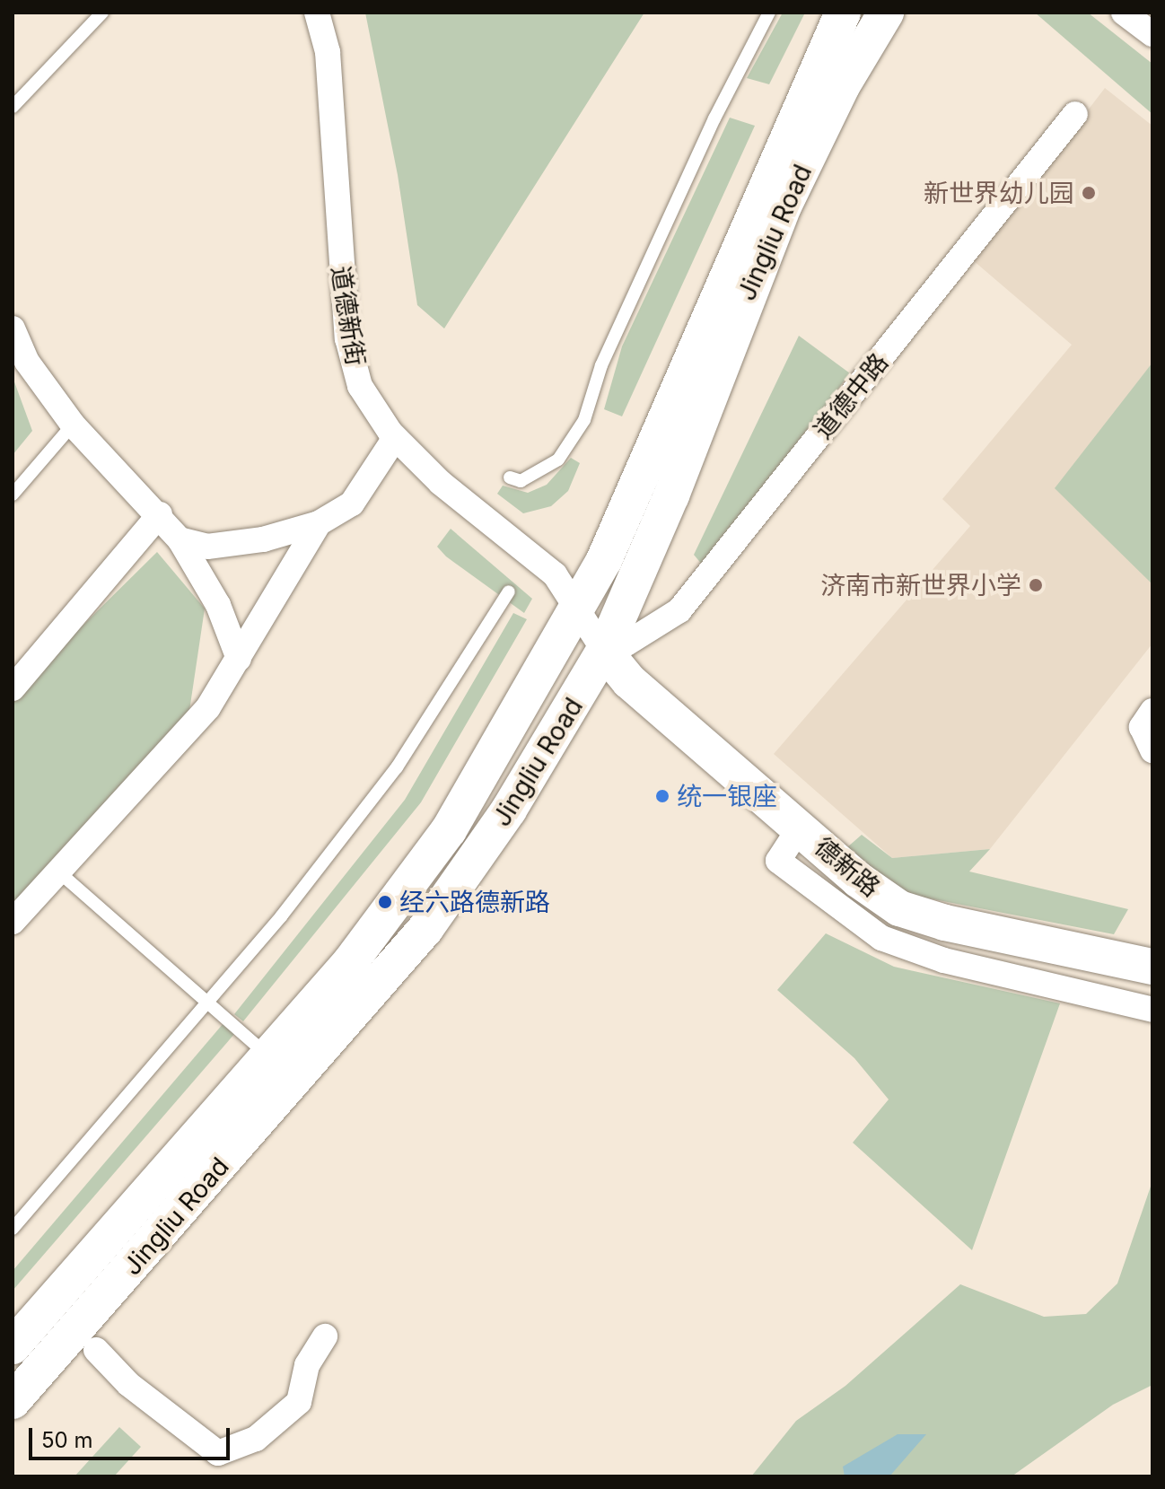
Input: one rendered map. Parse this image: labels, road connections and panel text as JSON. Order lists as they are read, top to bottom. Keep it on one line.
{"streets":{"main road":["Jingliu Road","德新路"],"street":["道德新街","道德中路"]},"crossings":[["Jingliu Road","道德新街"],["Jingliu Road","道德中路"],["Jingliu Road","德新路"],["道德新街","道德中路"],["道德新街","德新路"],["道德中路","德新路"]],"places":["新世界幼儿园","济南市新世界小学","统一银座","经六路德新路"],"scale_bar":"50 m"}
